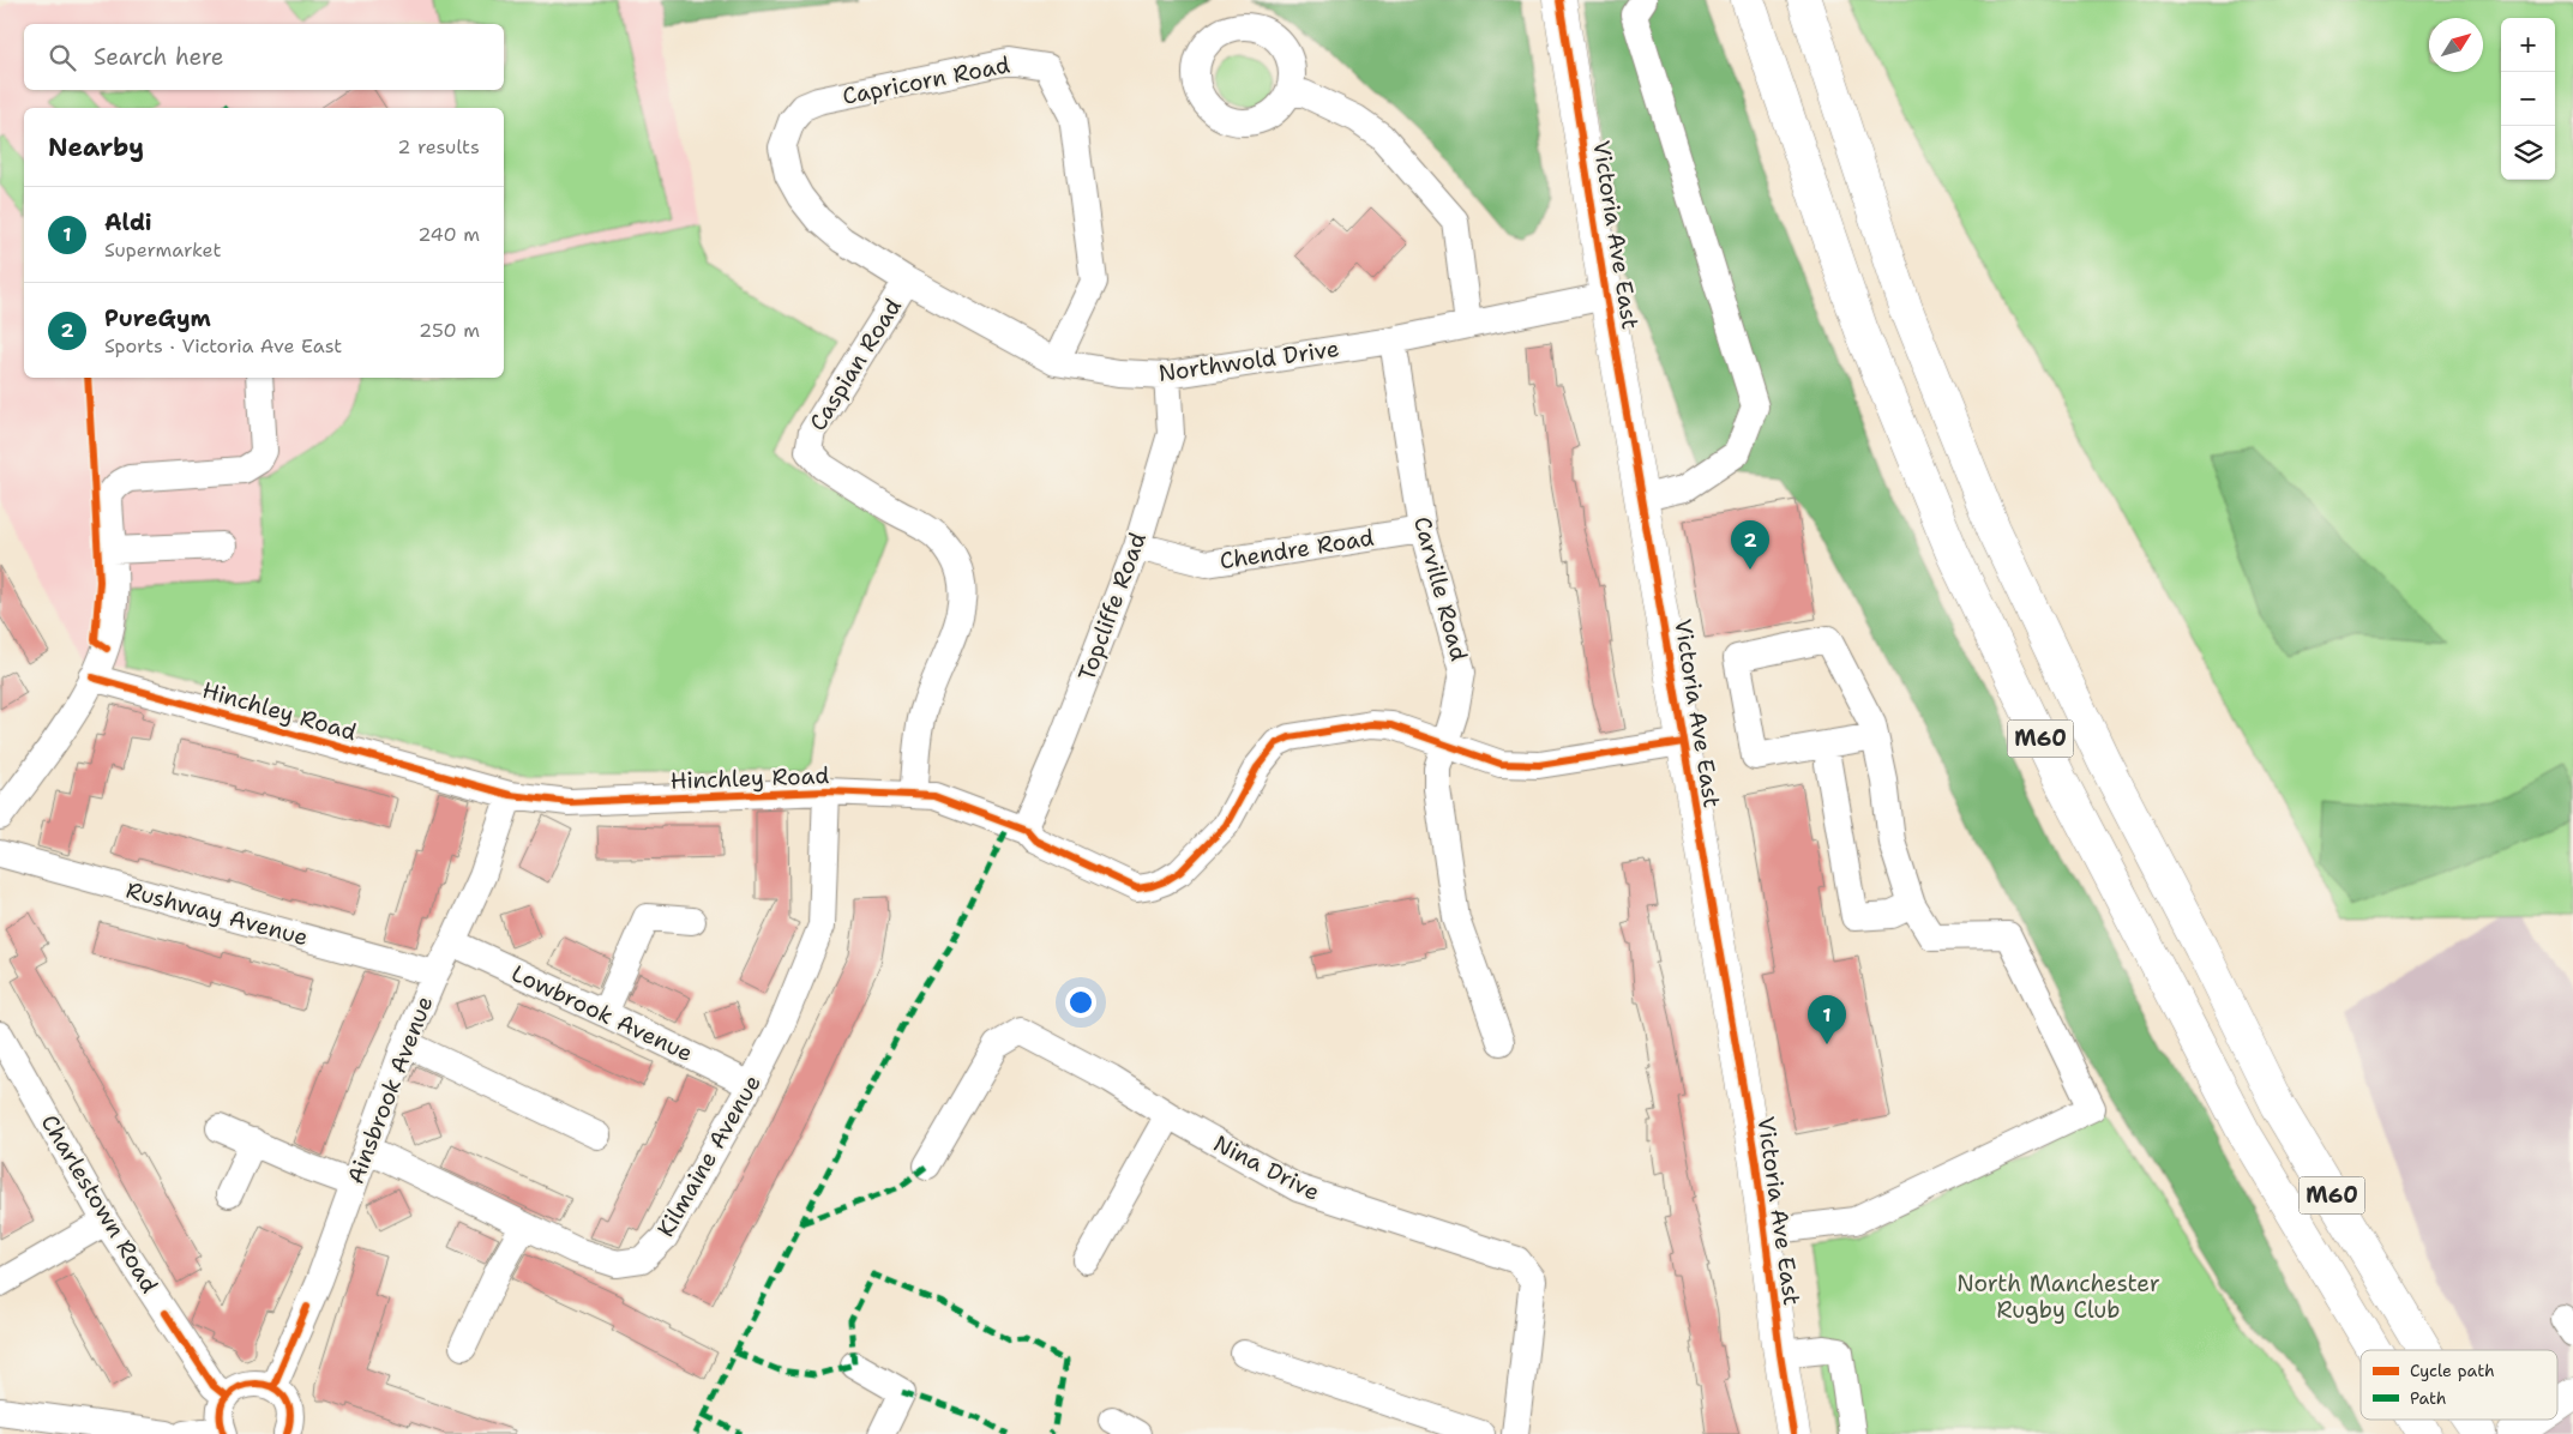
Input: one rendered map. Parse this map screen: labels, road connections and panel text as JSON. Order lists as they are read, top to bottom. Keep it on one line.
{"streets":{"main road":["Victoria Ave East","M60"],"street":["Capricorn Road","Northwold Drive","Caspian Road","Chendre Road","Carville Road","Topcliffe Road","Hinchley Road","Rushway Avenue","Lowbrook Avenue","Ainsbrook Avenue","Kilmaine Avenue","Nina Drive","Charlestown Road"]},"crossings":[["Capricorn Road","Northwold Drive"],["Capricorn Road","Caspian Road"],["Victoria Ave East","Northwold Drive"],["Victoria Ave East","Hinchley Road"],["Northwold Drive","Caspian Road"],["Northwold Drive","Carville Road"],["Northwold Drive","Topcliffe Road"],["Caspian Road","Hinchley Road"],["Chendre Road","Carville Road"],["Chendre Road","Topcliffe Road"],["Carville Road","Hinchley Road"],["Topcliffe Road","Hinchley Road"],["Hinchley Road","Ainsbrook Avenue"],["Hinchley Road","Kilmaine Avenue"],["Rushway Avenue","Ainsbrook Avenue"],["Lowbrook Avenue","Ainsbrook Avenue"],["Lowbrook Avenue","Kilmaine Avenue"],["Ainsbrook Avenue","Kilmaine Avenue"]],"parks":["North Manchester Rugby Club"],"legend":["Cycle path","Path"],"north":"top right","page":{"map_buttons":["+","−"],"search":"Search here","heading":["Nearby","2 results"],"list":[{"mark":"1","name":"Aldi","note":"Supermarket","value":"240 m"},{"mark":"2","name":"PureGym","note":"Sports · Victoria Ave East","value":"250 m"}],"pins":["2","1"]}}
